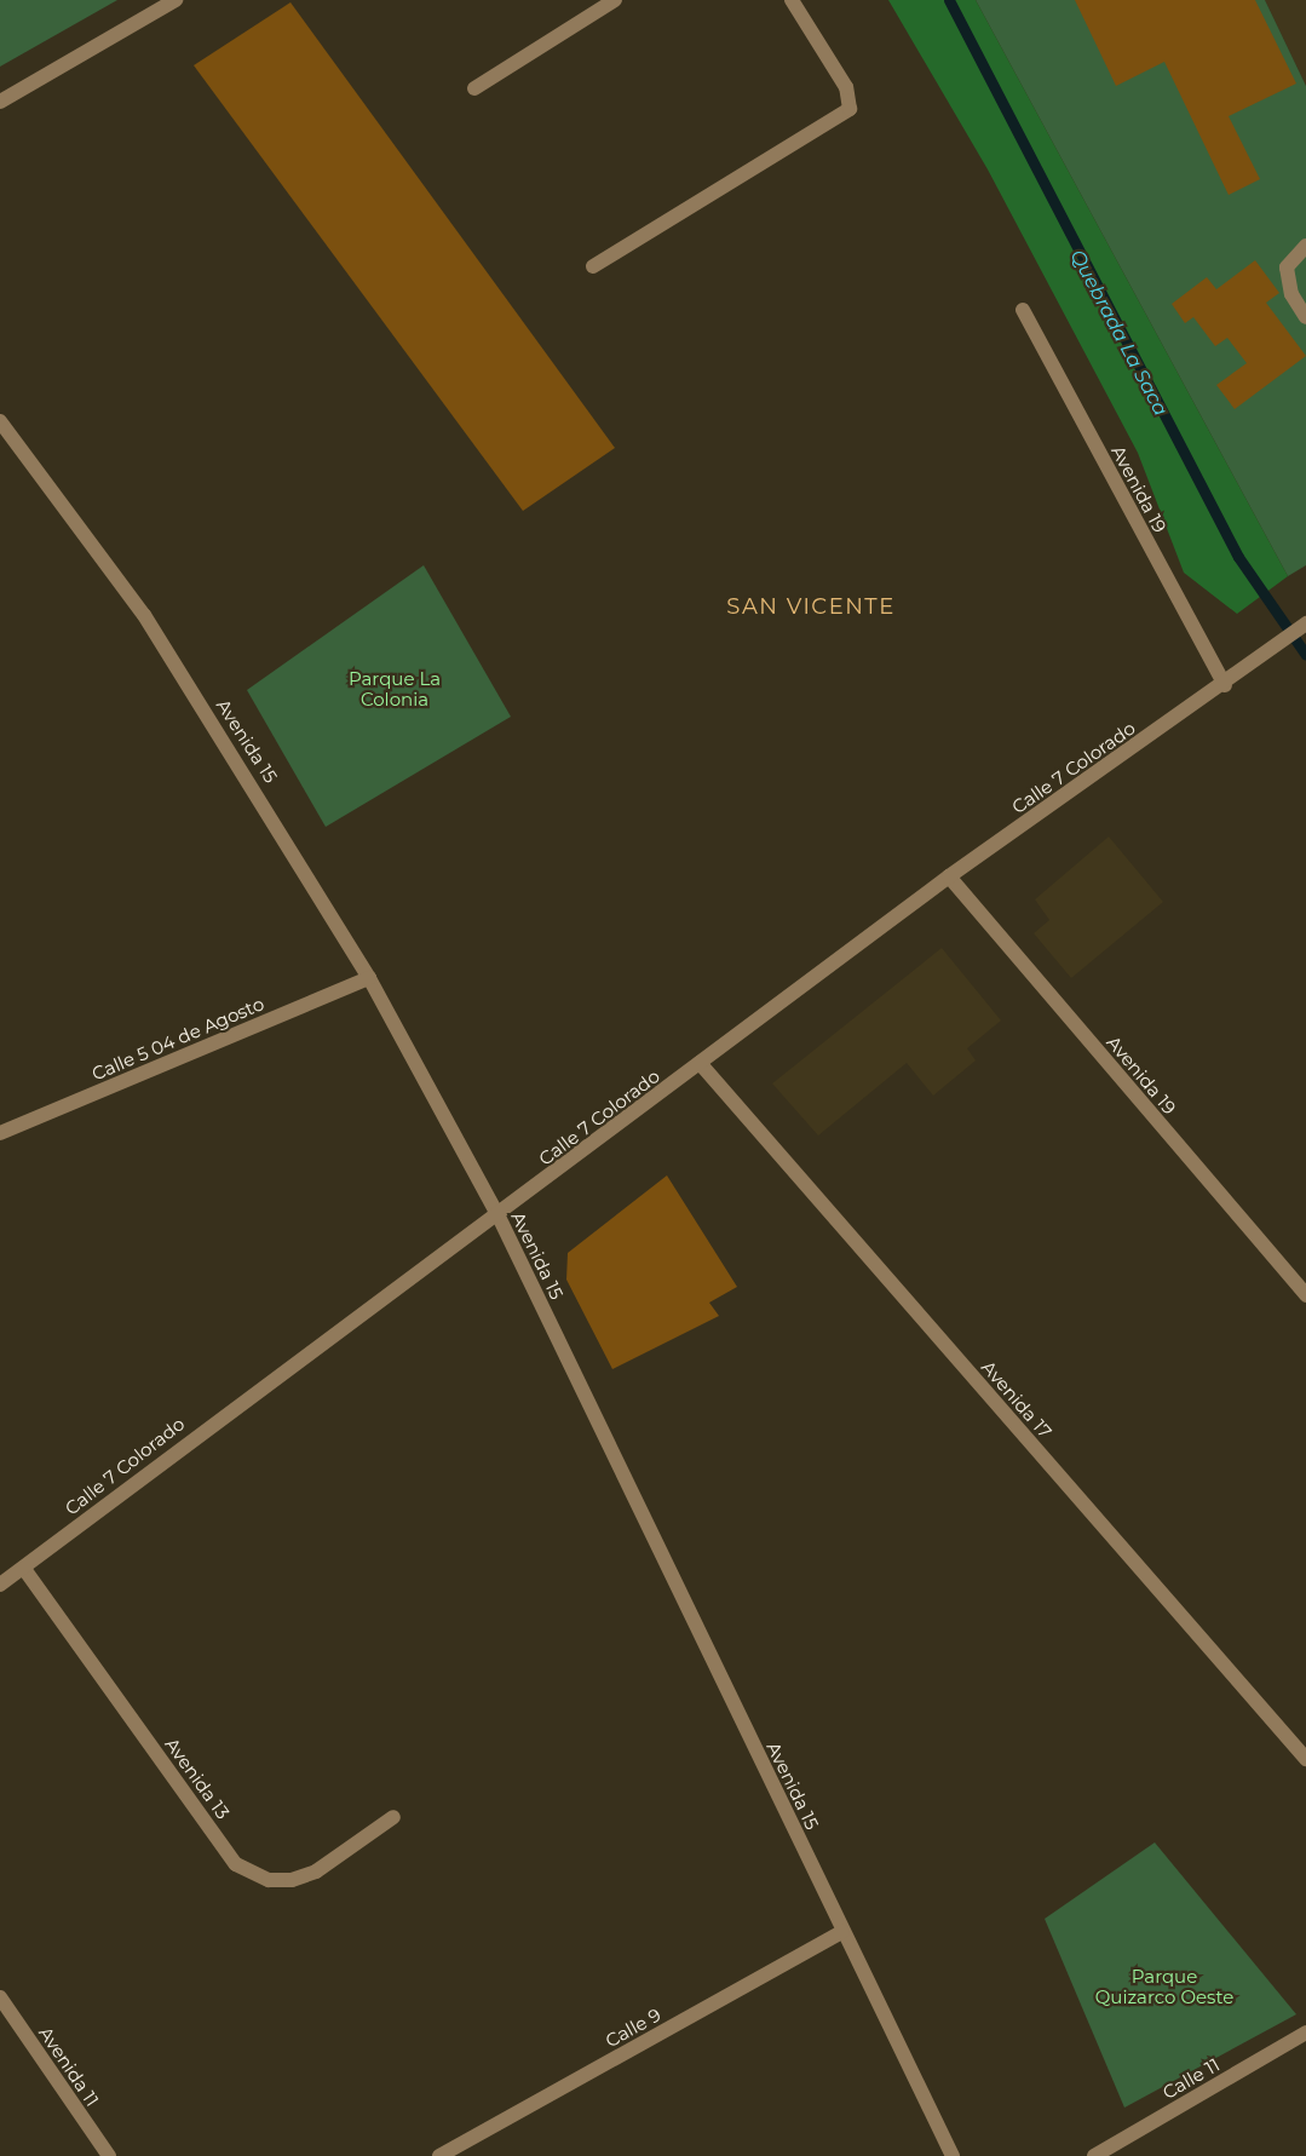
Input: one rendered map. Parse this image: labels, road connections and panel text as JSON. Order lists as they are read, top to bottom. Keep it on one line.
{"streets":{"street":["Avenida 19","Avenida 15","Calle 7 Colorado","Calle 5 04 de Agosto","Avenida 17","Avenida 13","Calle 9","Avenida 11","Calle 11"]},"crossings":[["Avenida 19","Calle 7 Colorado"],["Avenida 15","Calle 7 Colorado"],["Avenida 15","Calle 5 04 de Agosto"],["Avenida 15","Calle 9"],["Calle 7 Colorado","Avenida 17"],["Calle 7 Colorado","Avenida 13"]],"districts":["SAN VICENTE"],"water":["Quebrada La Saca"],"parks":["Parque La Colonia","Parque Quizarco Oeste"]}
